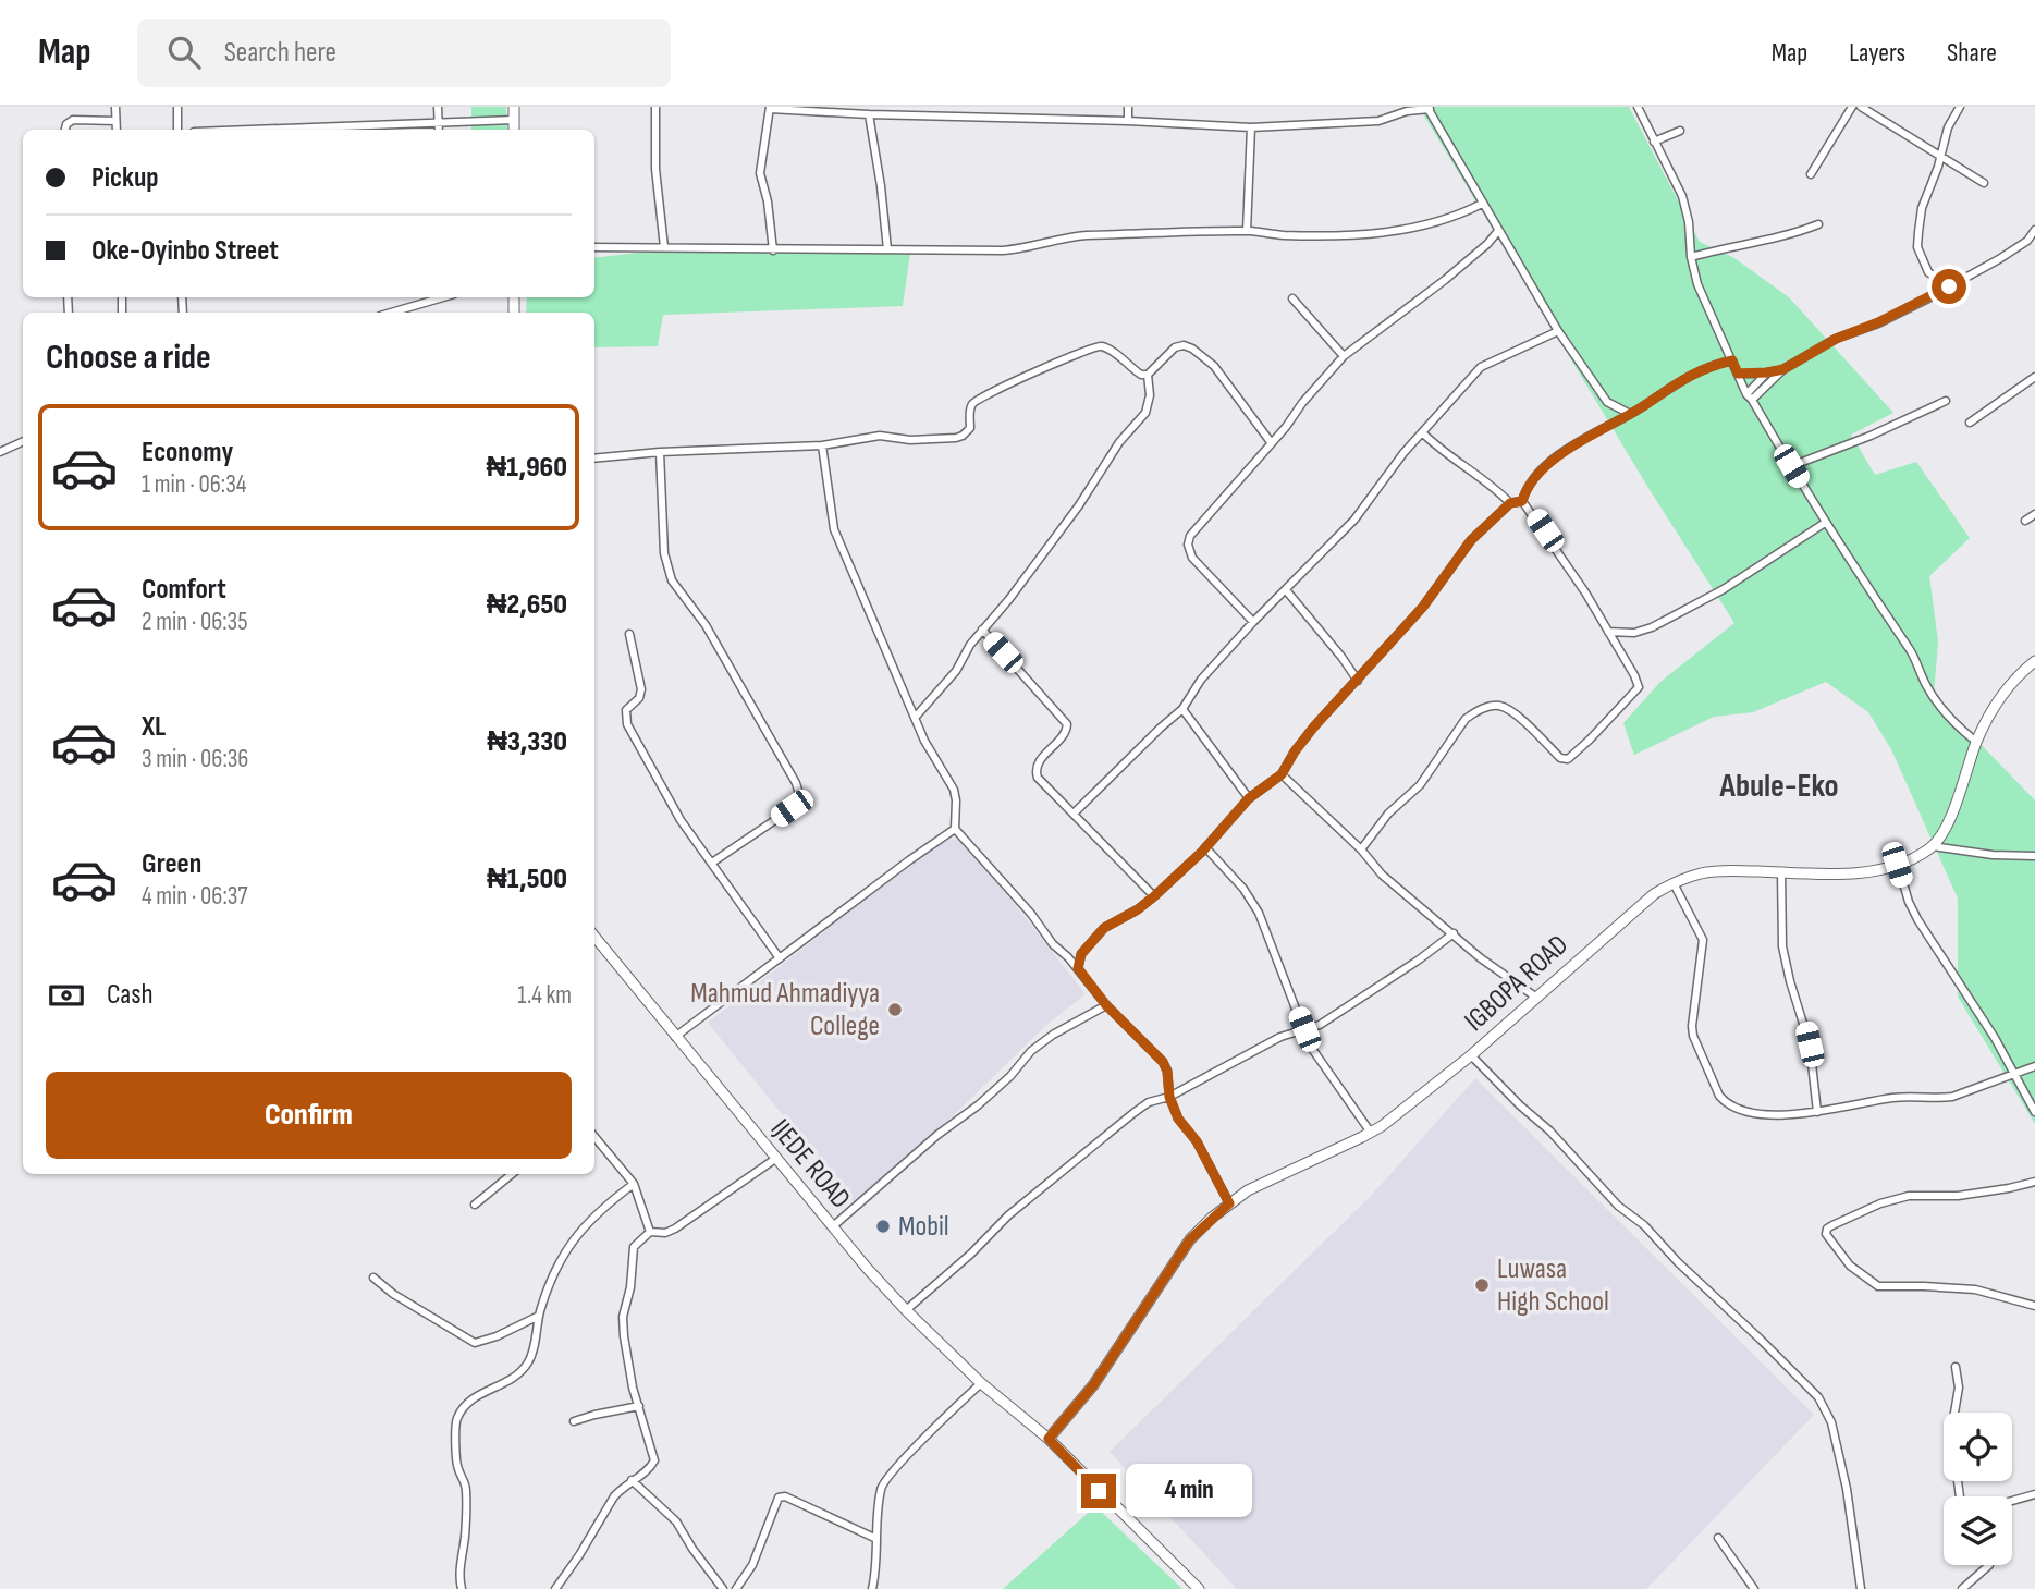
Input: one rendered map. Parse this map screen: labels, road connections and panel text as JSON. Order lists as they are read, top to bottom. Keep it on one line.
{"streets":{"street":["IGBOPA ROAD","IJEDE ROAD"]},"crossings":[["IGBOPA ROAD","IJEDE ROAD"]],"districts":["Abule-Eko"],"places":["Mahmud Ahmadiyya College","Mobil","Luwasa High School"],"page":{"header":"Map","search":"Search here","nav":["Map","Layers","Share"],"banner":["Pickup","Oke-Oyinbo Street"],"heading":"Choose a ride","list":[{"name":"Economy","note":"1 min · 06:34","value":"₦1,960"},{"name":"Comfort","note":"2 min · 06:35","value":"₦2,650"},{"name":"XL","note":"3 min · 06:36","value":"₦3,330"},{"name":"Green","note":"4 min · 06:37","value":"₦1,500"}],"pay":["Cash","1.4 km"],"buttons":"Confirm","bubble":"4 min"}}
